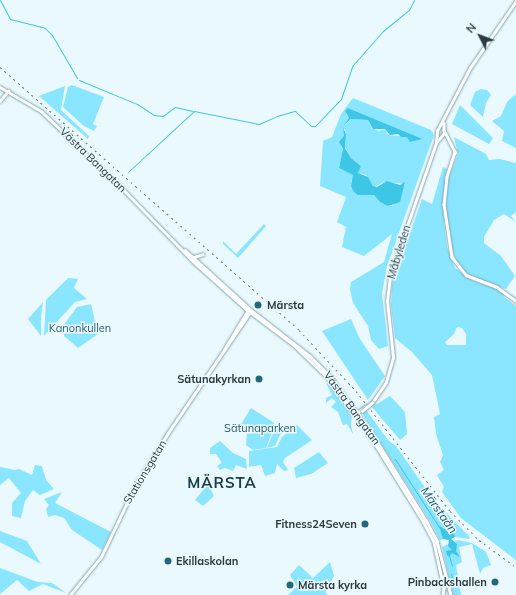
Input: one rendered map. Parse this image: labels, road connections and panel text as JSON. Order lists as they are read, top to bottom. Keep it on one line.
{"streets":{"street":["Västra Bangatan","Måbyleden","Stationsgatan"]},"crossings":[["Västra Bangatan","Måbyleden"],["Västra Bangatan","Stationsgatan"]],"districts":["MÄRSTA"],"water":["Märstaån"],"parks":["Kanonkullen","Sätunaparken"],"places":["Märsta","Sätunakyrkan","Fitness24Seven","Ekillaskolan","Pinbackshallen","Märsta kyrka"],"north":"top left"}
